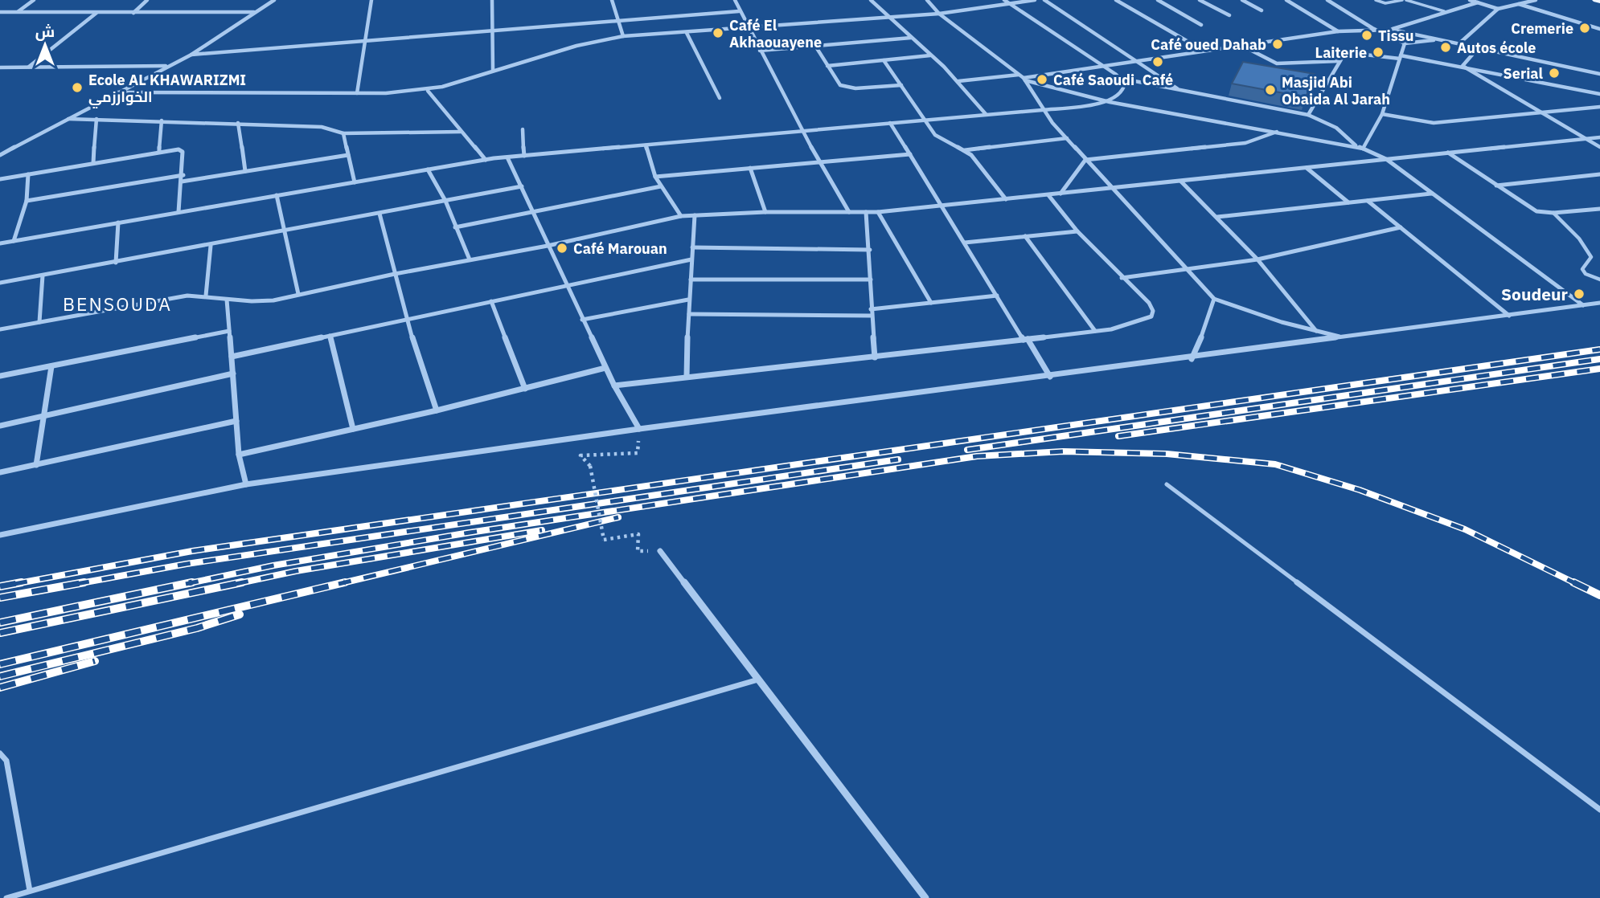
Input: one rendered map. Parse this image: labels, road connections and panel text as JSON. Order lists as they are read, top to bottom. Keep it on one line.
{"districts":["BENSOUDA"],"places":["Cremerie","Café El Akhaouayene","Tissu","Café oued Dahab","Autos école","Laiterie","Café","Serial","Café Saoudi","Ecole AL KHAWARIZMI الخوارزمي","Masjid Abi Obaida Al Jarah","Café Marouan","Soudeur"],"north":"top"}
